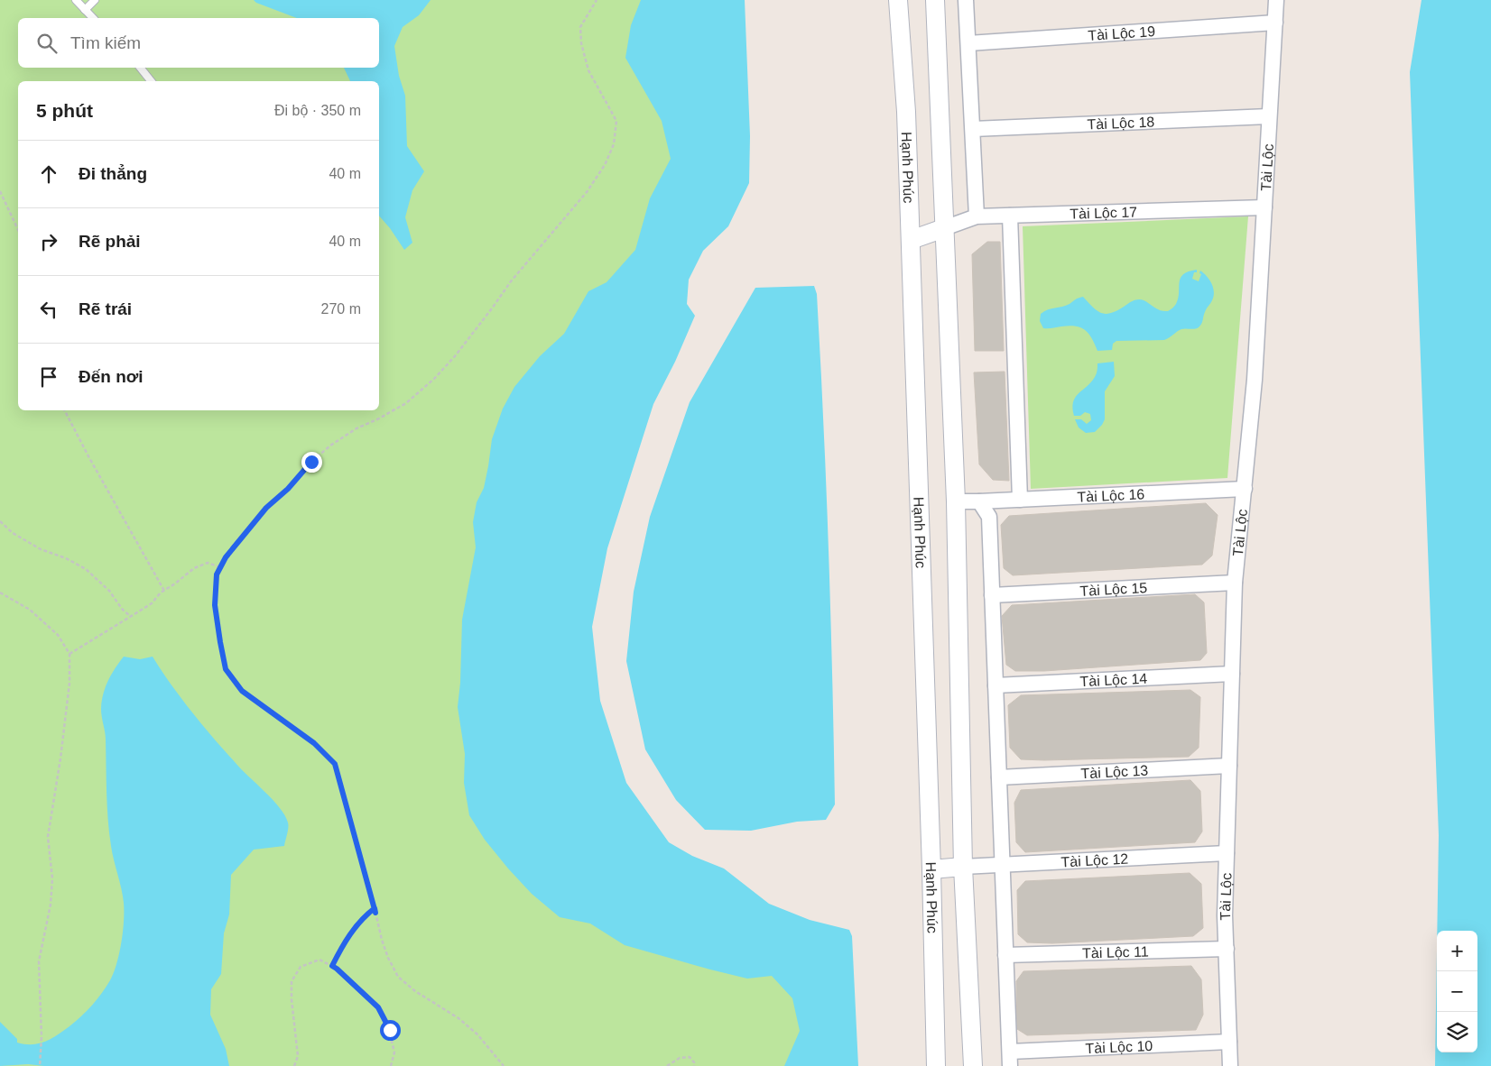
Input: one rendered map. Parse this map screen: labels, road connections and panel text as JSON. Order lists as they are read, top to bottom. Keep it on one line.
{"streets":{"street":["Tài Lộc 19","Tài Lộc 18","Hạnh Phúc","Tài Lộc","Tài Lộc 17","Tài Lộc 16","Tài Lộc 15","Tài Lộc 14","Tài Lộc 13","Tài Lộc 12","Tài Lộc 11","Tài Lộc 10"]},"crossings":[["Tài Lộc 19","Tài Lộc"],["Tài Lộc 18","Tài Lộc"],["Tài Lộc","Tài Lộc 17"],["Tài Lộc","Tài Lộc 16"],["Tài Lộc","Tài Lộc 15"],["Tài Lộc","Tài Lộc 14"],["Tài Lộc","Tài Lộc 13"],["Tài Lộc","Tài Lộc 12"],["Tài Lộc","Tài Lộc 11"],["Tài Lộc","Tài Lộc 10"]],"page":{"search":"Tìm kiếm","heading":["5 phút","Đi bộ · 350 m"],"list":[["Đi thẳng","40 m"],["Rẽ phải","40 m"],["Rẽ trái","270 m"],"Đến nơi"],"map_buttons":["+","−"]}}
